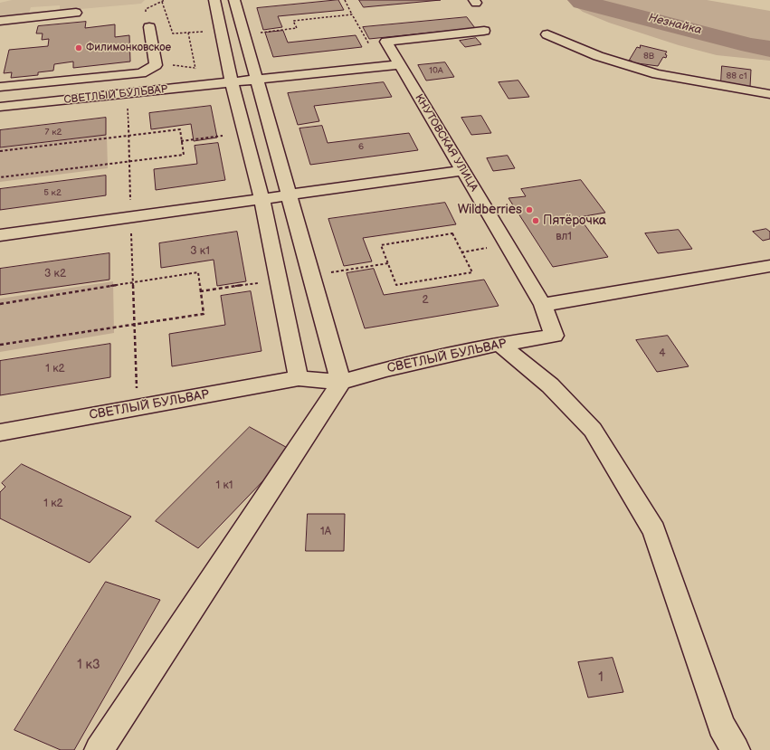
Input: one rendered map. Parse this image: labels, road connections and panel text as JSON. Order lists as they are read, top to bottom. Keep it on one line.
{"streets":{"street":["СВЕТЛЫЙ БУЛЬВАР","КНУТОВСКАЯ УЛИЦА"]},"crossings":[["СВЕТЛЫЙ БУЛЬВАР","КНУТОВСКАЯ УЛИЦА"]],"water":["Незнайка"],"places":["Филимонковское","Wildberries","Пятёрочка"],"house_numbers":["8В","10А","88 с1","7 к2","6","5 к2","вл1","3 к1","3 к2","2","4","1 к2","1 к1","1 к2","1А","1 к3","1"]}
